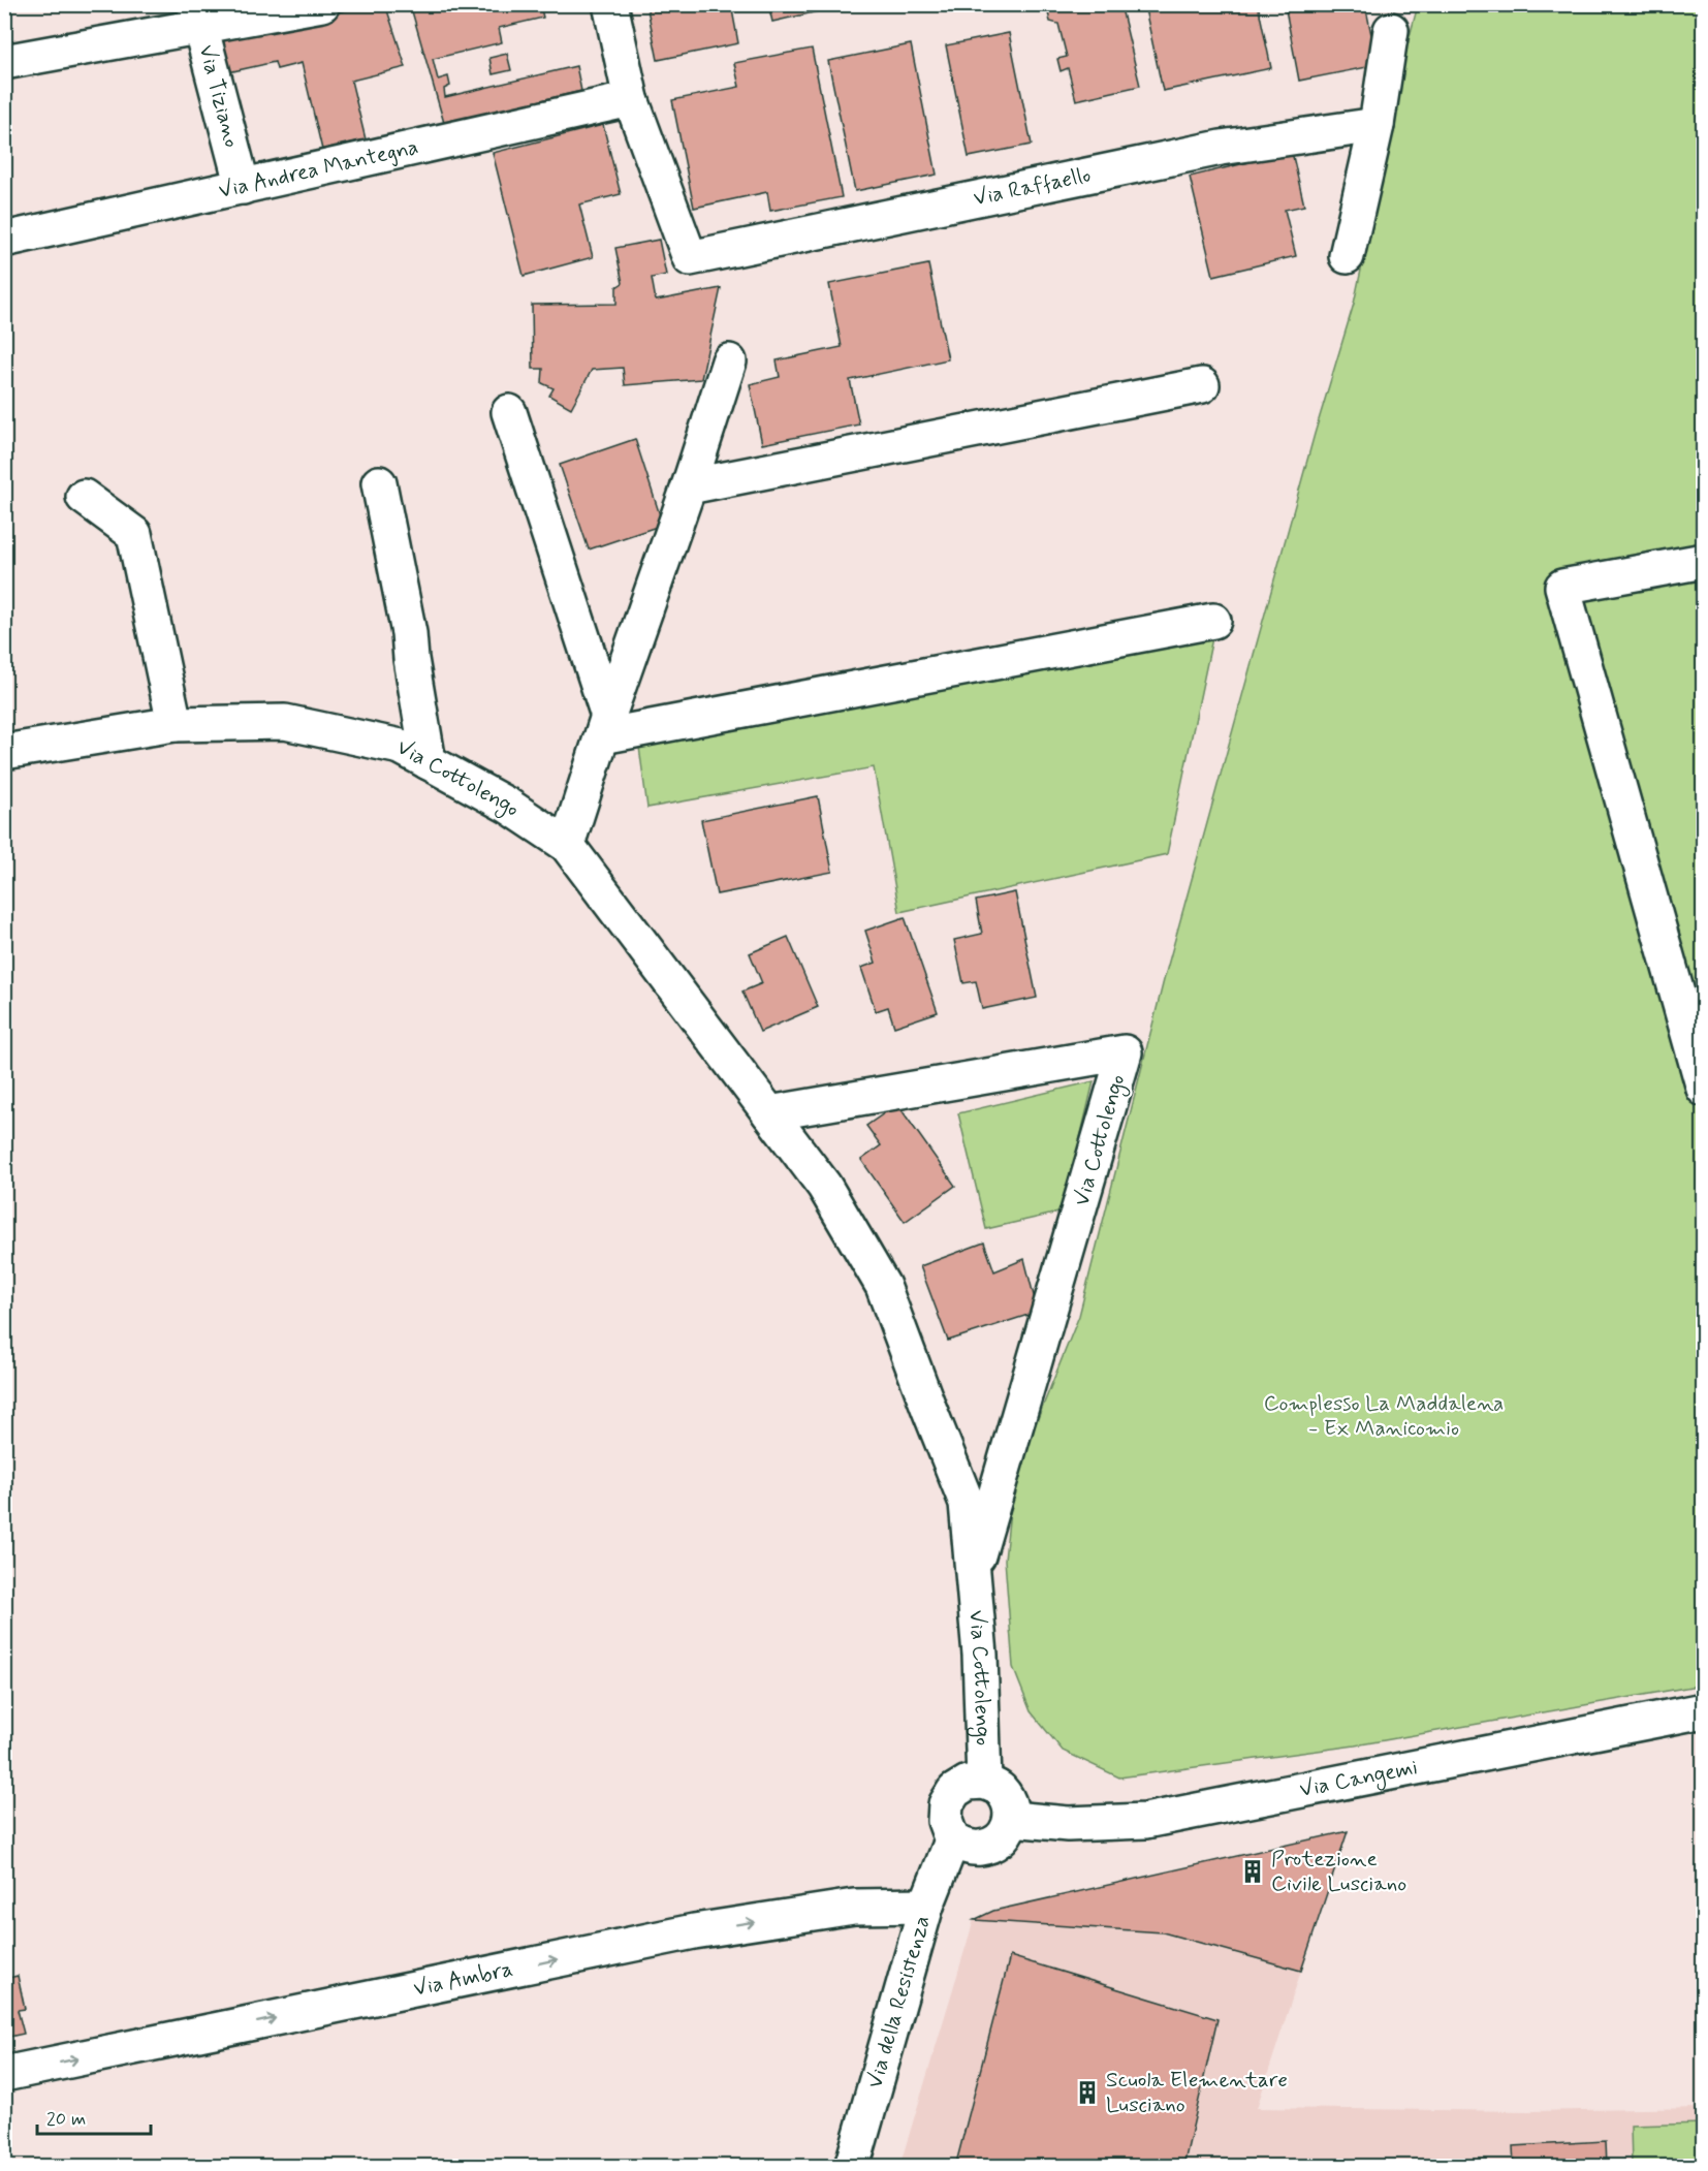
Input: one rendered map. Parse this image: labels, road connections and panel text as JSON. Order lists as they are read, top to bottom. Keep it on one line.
{"streets":{"street":["Via Tiziano","Via Andrea Mantegna","Via Raffaello","Via Cottolengo","Via Cangemi","Via Ambra","Via della Resistenza"]},"crossings":[["Via Tiziano","Via Andrea Mantegna"],["Via Andrea Mantegna","Via Raffaello"],["Via Cottolengo","Via Cangemi"],["Via Cottolengo","Via della Resistenza"],["Via Cangemi","Via della Resistenza"],["Via Ambra","Via della Resistenza"]],"one_way":["Via Ambra"],"parks":["Complesso La Maddalena - Ex Manicomio"],"places":{"building":["Protezione Civile Lusciano","Scuola Elementare Lusciano"]},"scale_bar":"20 m"}
